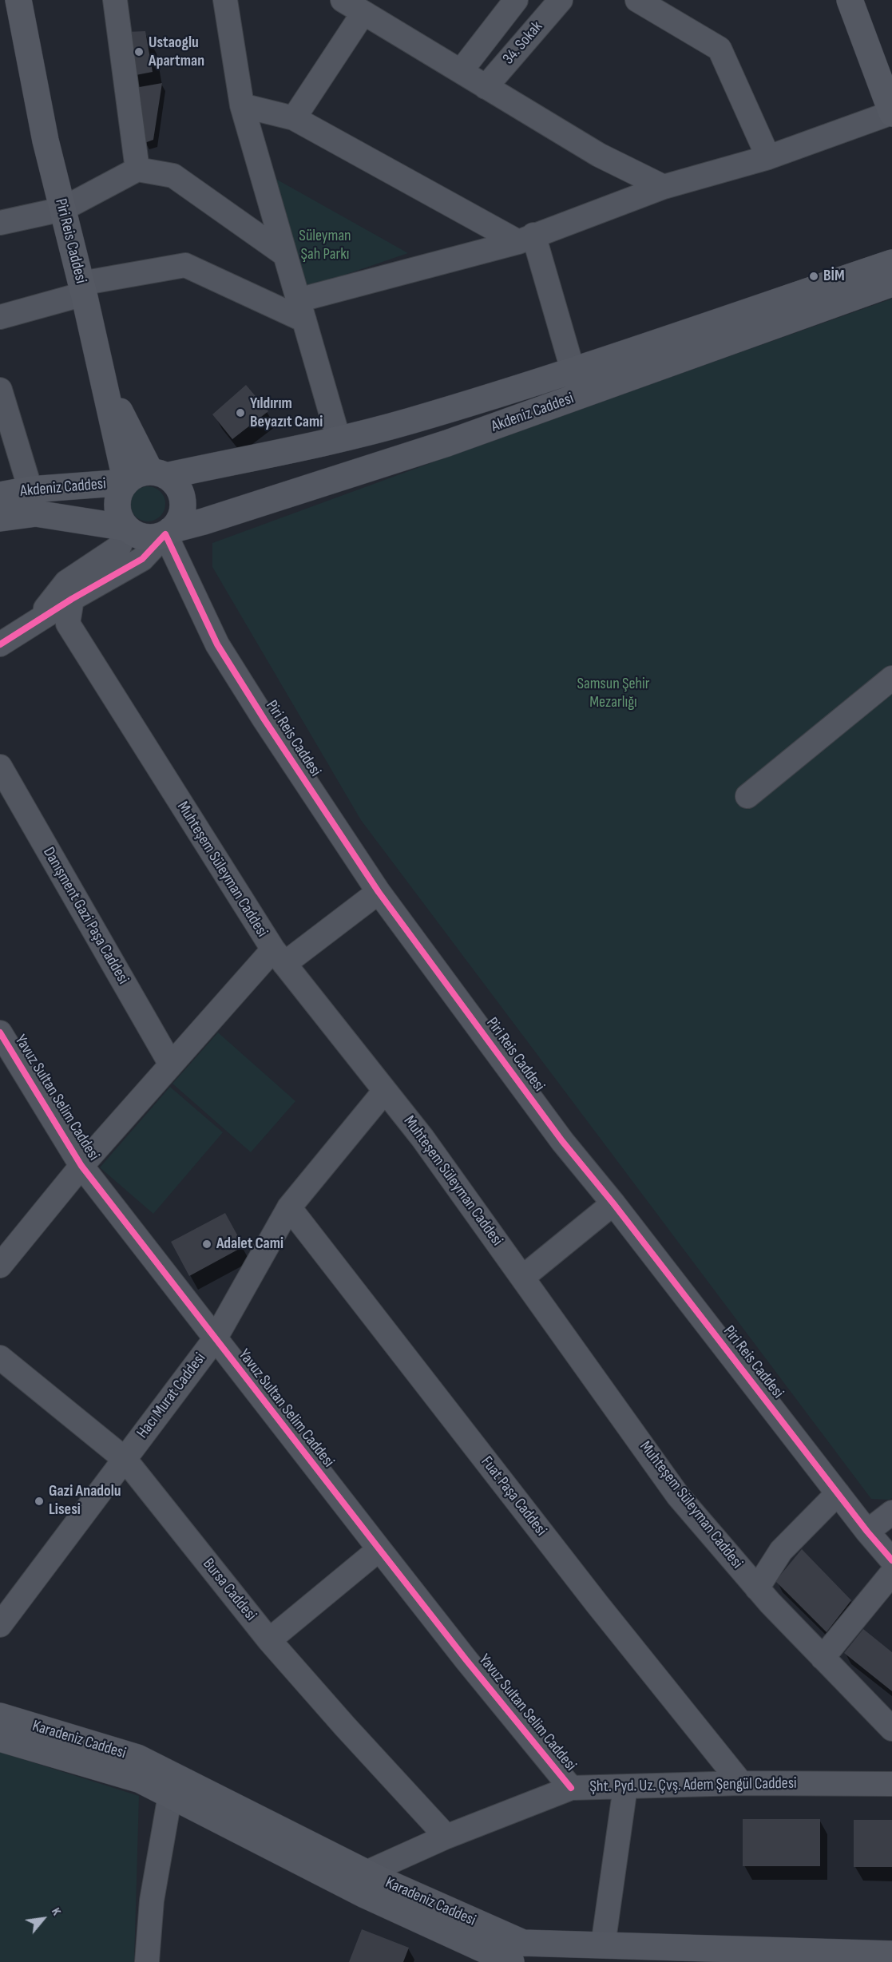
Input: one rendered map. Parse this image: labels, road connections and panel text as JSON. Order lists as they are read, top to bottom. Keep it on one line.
{"streets":{"main road":["Piri Reis Caddesi","Akdeniz Caddesi","Karadeniz Caddesi"],"street":["34. Sokak","Muhteşem Süleyman Caddesi","Danışment Gazi Paşa Caddesi","Yavuz Sultan Selim Caddesi","Hacı Murat Caddesi","Fuat Paşa Caddesi","Bursa Caddesi","Şht. Pyd. Uz. Çvş. Adem Şengül Caddesi"]},"crossings":[["Piri Reis Caddesi","Akdeniz Caddesi"],["Muhteşem Süleyman Caddesi","Hacı Murat Caddesi"],["Yavuz Sultan Selim Caddesi","Hacı Murat Caddesi"],["Yavuz Sultan Selim Caddesi","Şht. Pyd. Uz. Çvş. Adem Şengül Caddesi"],["Hacı Murat Caddesi","Fuat Paşa Caddesi"],["Hacı Murat Caddesi","Bursa Caddesi"],["Fuat Paşa Caddesi","Şht. Pyd. Uz. Çvş. Adem Şengül Caddesi"],["Bursa Caddesi","Şht. Pyd. Uz. Çvş. Adem Şengül Caddesi"],["Karadeniz Caddesi","Şht. Pyd. Uz. Çvş. Adem Şengül Caddesi"]],"parks":["Süleyman Şah Parkı","Samsun Şehir Mezarlığı"],"places":["Ustaoglu Apartman","BİM","Yıldırım Beyazıt Cami","Adalet Cami","Gazi Anadolu Lisesi"],"north":"top right"}
